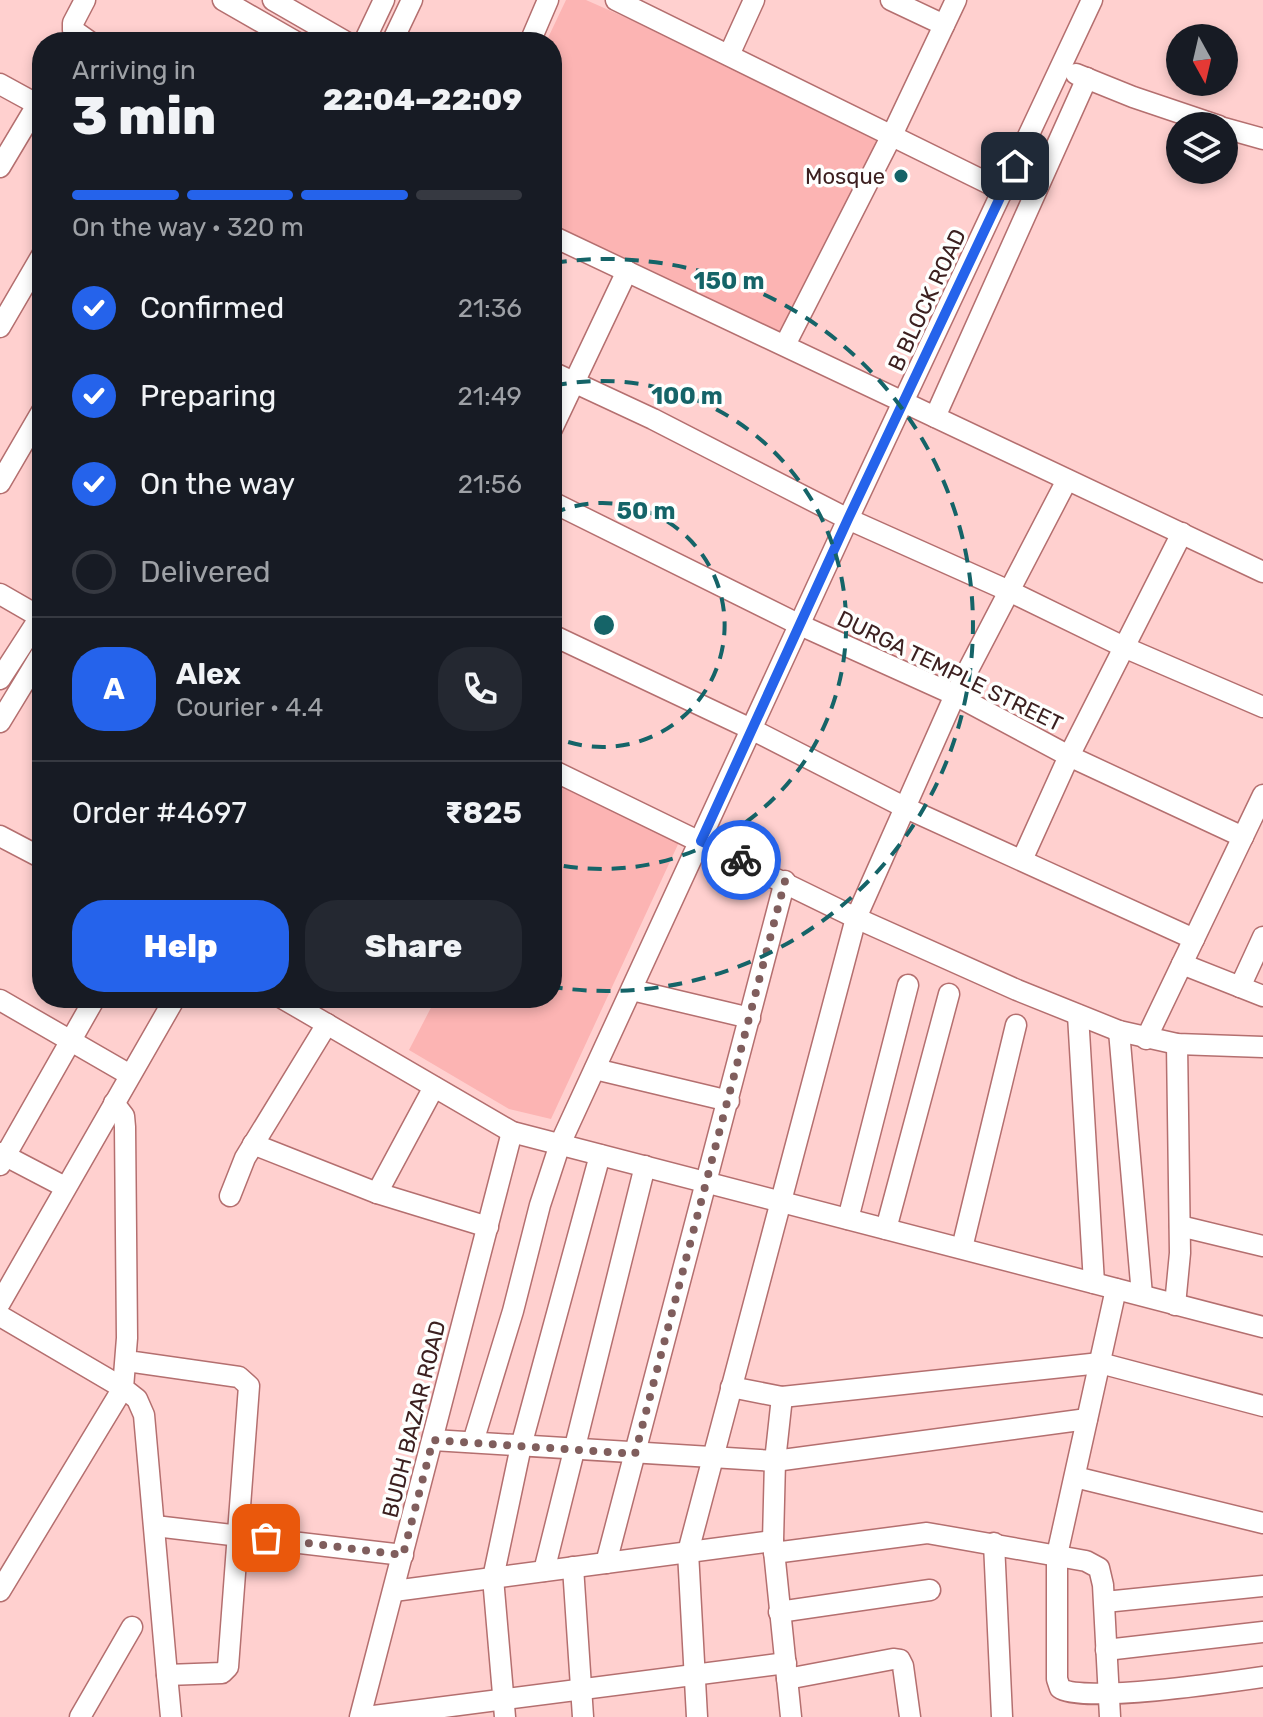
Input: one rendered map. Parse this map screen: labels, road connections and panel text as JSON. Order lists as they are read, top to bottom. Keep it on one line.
{"streets":{"street":["B BLOCK ROAD","DURGA TEMPLE STREET","BUDH BAZAR ROAD"]},"crossings":[["B BLOCK ROAD","DURGA TEMPLE STREET"]],"places":["Mosque"],"north":"bottom","page":{"heading":["3 min","Arriving in","22:04–22:09"],"panel":["Alex","Courier · 4.4","Order #4697","₹825"],"bar":"On the way · 320 m","list":[["Confirmed","21:36"],["Preparing","21:49"],["On the way","21:56"],"Delivered"],"round":"A","buttons":["Help","Share"]},"rings":["150 m","100 m","50 m"]}
